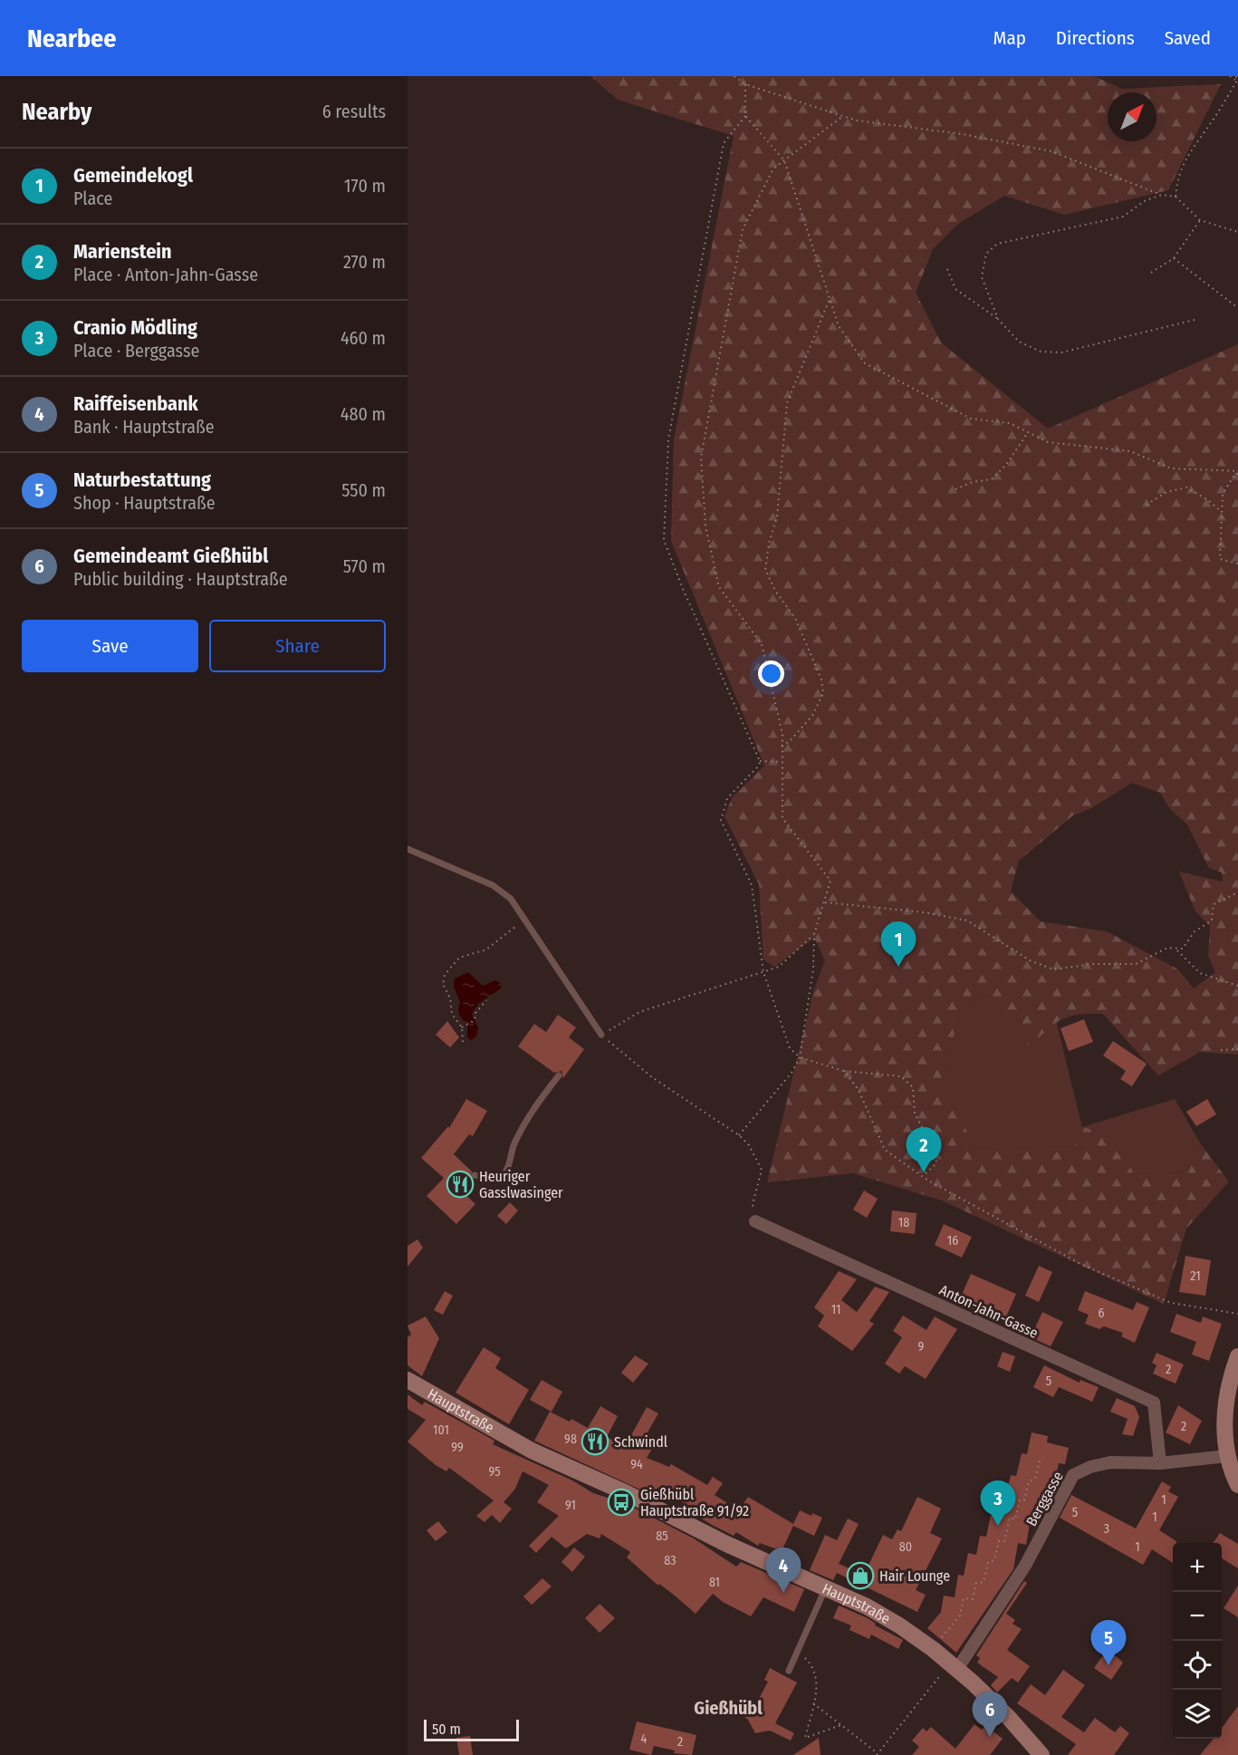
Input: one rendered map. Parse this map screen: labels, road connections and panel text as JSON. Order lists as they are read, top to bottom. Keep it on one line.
{"streets":{"street":["Anton-Jahn-Gasse","Hauptstraße","Berggasse"]},"crossings":[["Anton-Jahn-Gasse","Berggasse"],["Hauptstraße","Berggasse"]],"districts":["Gießhübl"],"places":{"restaurant":["Heuriger Gasslwasinger","Schwindl"],"bus stop":["Gießhübl Hauptstraße 91/92"],"shop":["Hair Lounge"]},"house_numbers":["18","16","21","11","6","9","2","5","2","101","98","99","94","95","1","91","5","1","3","85","80","1","83","81","4","2"],"scale_bar":"50 m","north":"top right","page":{"header":"Nearbee","nav":["Map","Directions","Saved"],"heading":["Nearby","6 results"],"list":[{"mark":"1","name":"Gemeindekogl","note":"Place","value":"170 m"},{"mark":"2","name":"Marienstein","note":"Place · Anton-Jahn-Gasse","value":"270 m"},{"mark":"3","name":"Cranio Mödling","note":"Place · Berggasse","value":"460 m"},{"mark":"4","name":"Raiffeisenbank","note":"Bank · Hauptstraße","value":"480 m"},{"mark":"5","name":"Naturbestattung","note":"Shop · Hauptstraße","value":"550 m"},{"mark":"6","name":"Gemeindeamt Gießhübl","note":"Public building · Hauptstraße","value":"570 m"}],"buttons":["Save","Share"],"pins":["1","2","3","4","5","6"],"map_buttons":["+","−"],"scale":"50 m"}}
